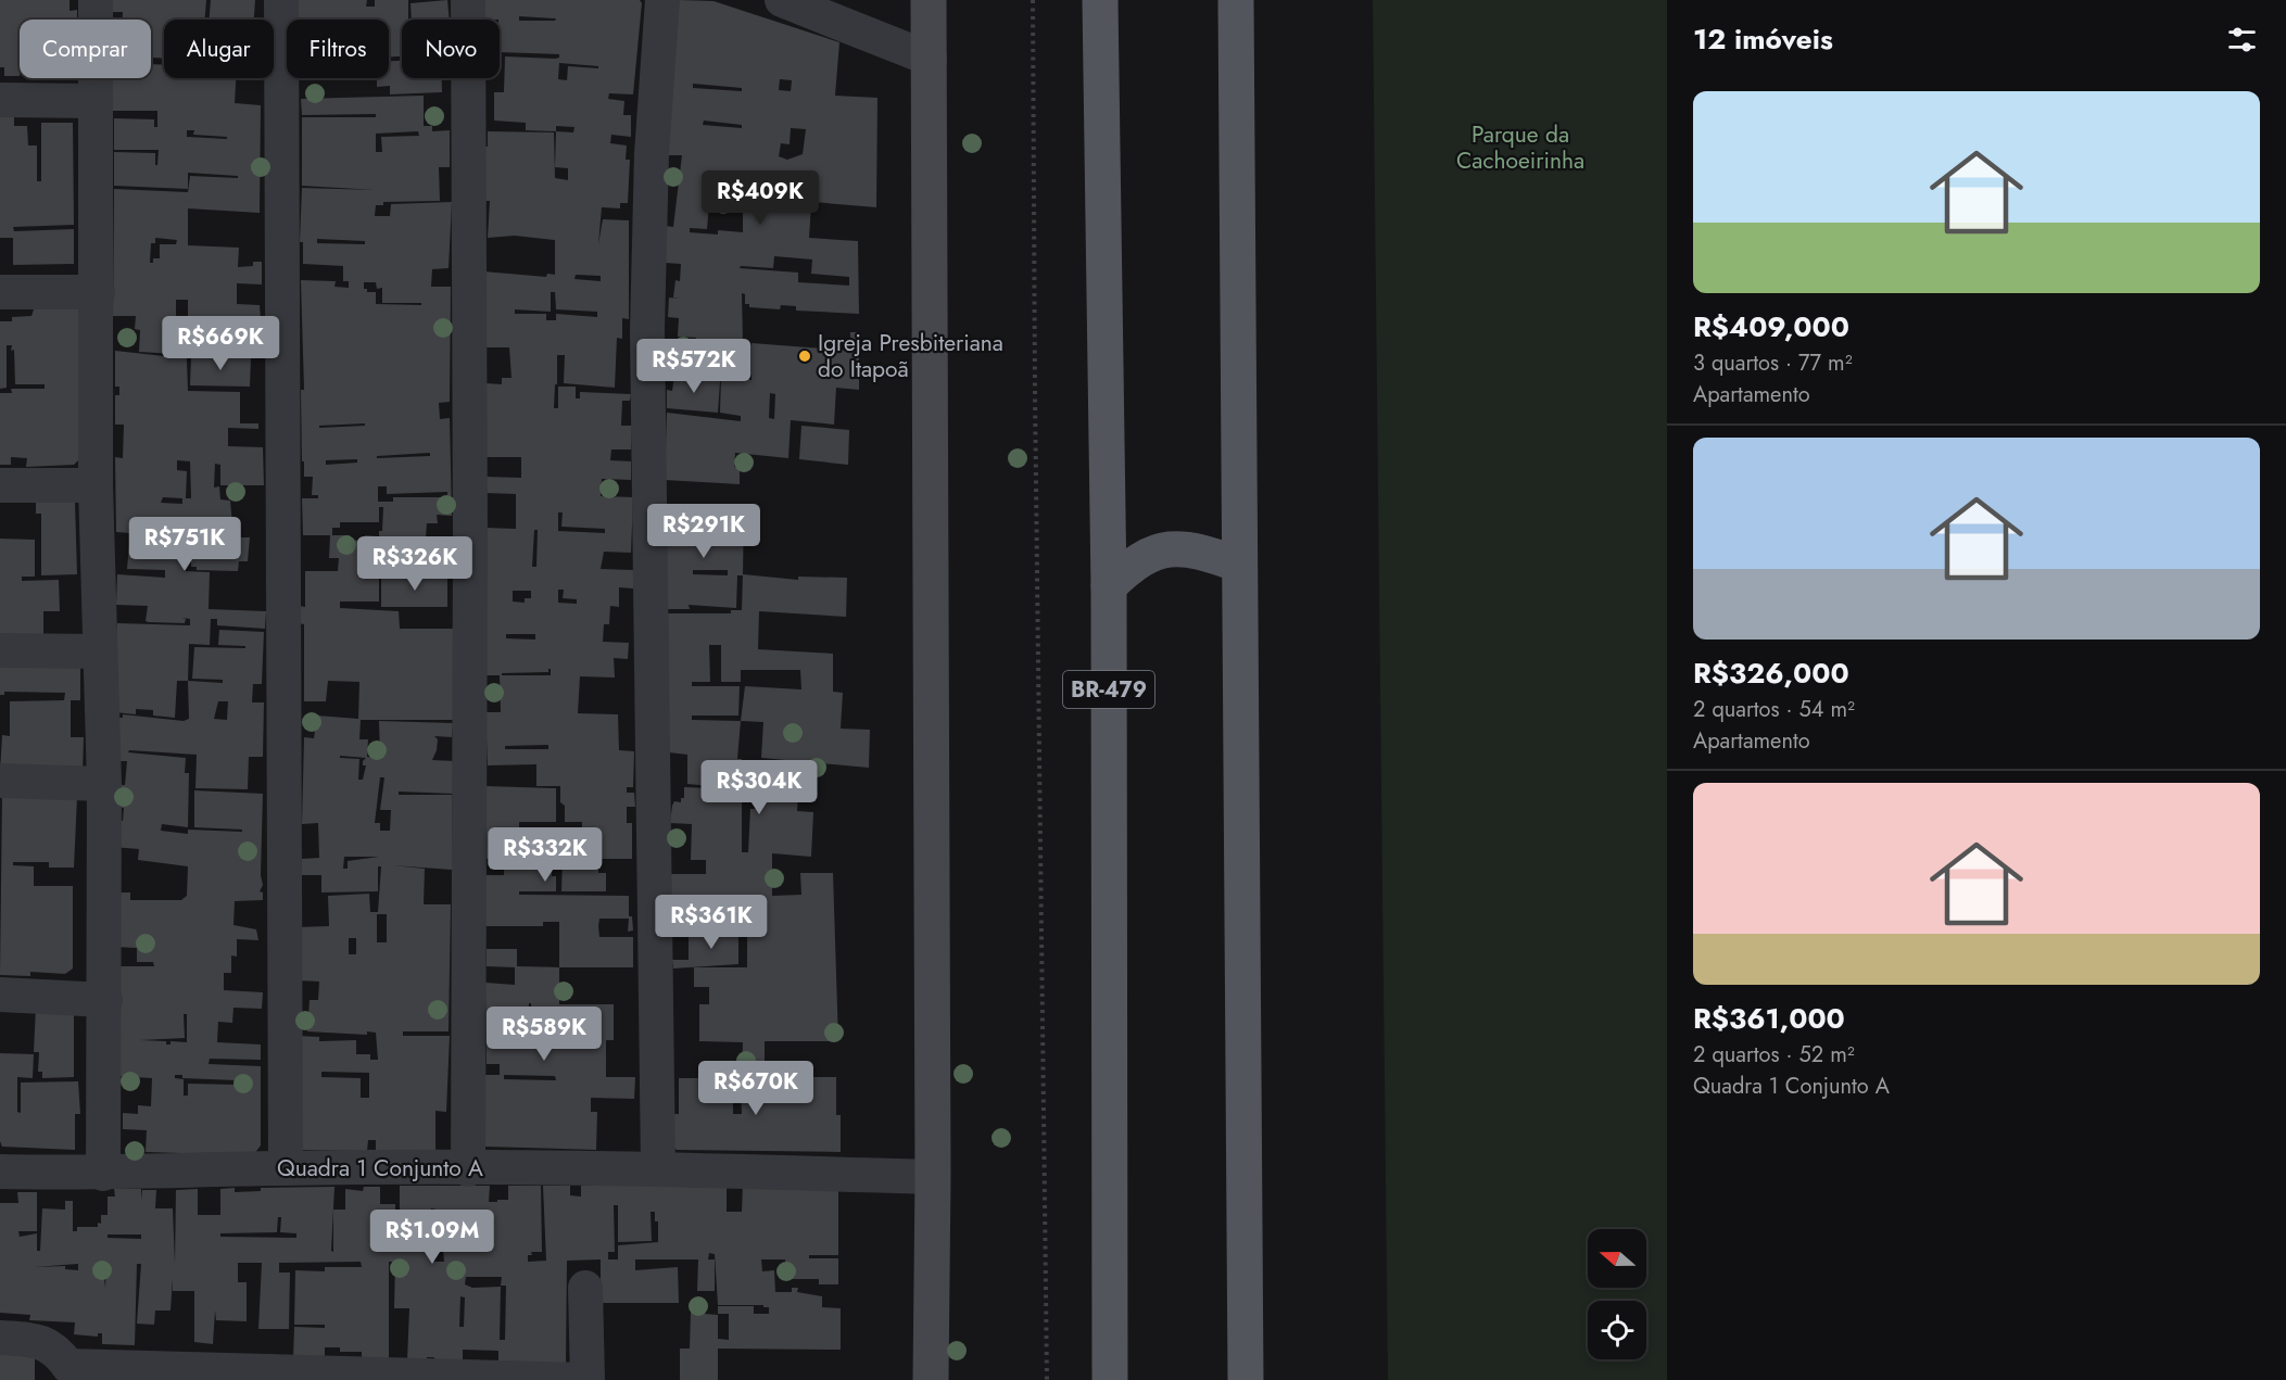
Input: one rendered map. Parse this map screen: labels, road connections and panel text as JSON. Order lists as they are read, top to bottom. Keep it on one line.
{"streets":{"main road":["BR-479"],"street":["Quadra 1 Conjunto A"]},"parks":["Parque da Cachoeirinha"],"places":["Igreja Presbiteriana do Itapoã"],"north":"left","page":{"heading":"12 imóveis","chip":["Comprar","Alugar","Filtros","Novo"],"list":[{"name":"R$409,000","note":"3 quartos · 77 m² · Apartamento"},{"name":"R$326,000","note":"2 quartos · 54 m² · Apartamento"},{"name":"R$361,000","note":"2 quartos · 52 m² · Quadra 1 Conjunto A"}],"price":["R$409K","R$669K","R$572K","R$291K","R$751K","R$326K","R$304K","R$332K","R$361K","R$589K","R$670K","R$1.09M"]}}
